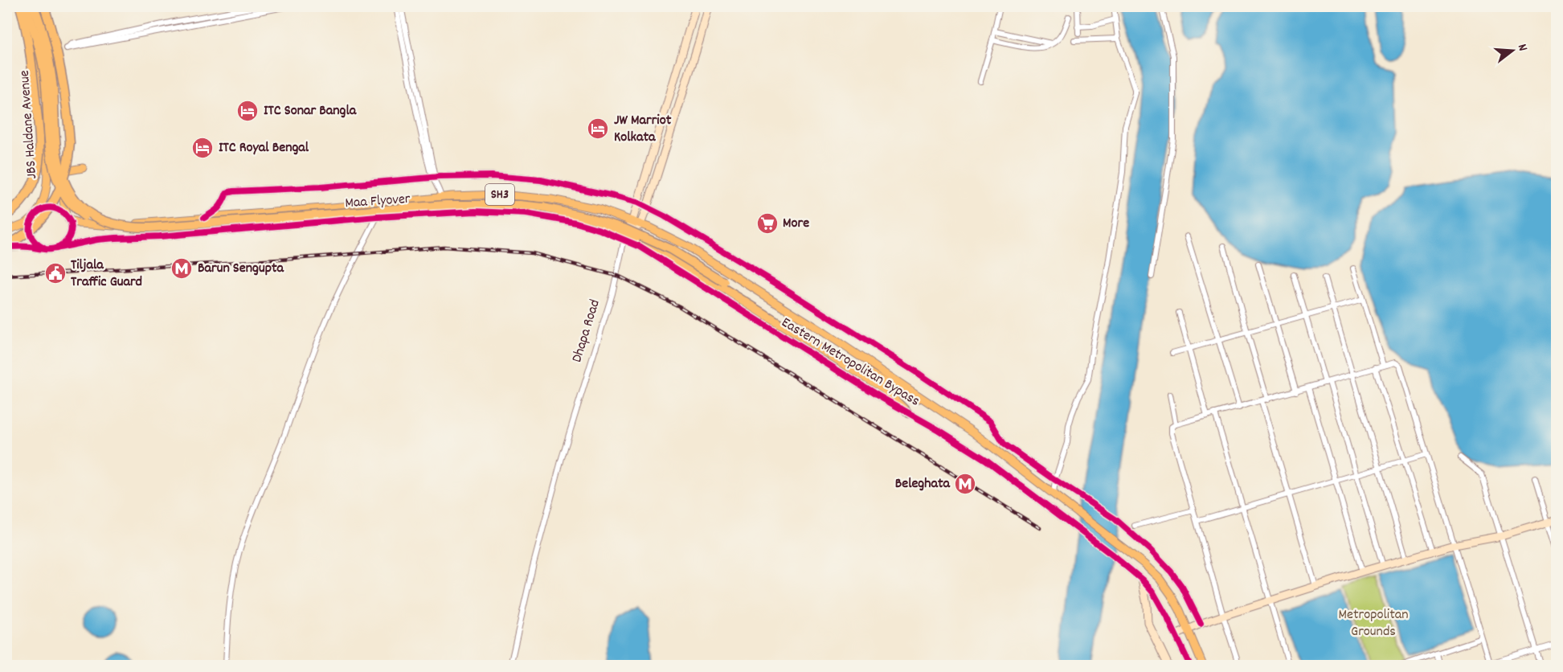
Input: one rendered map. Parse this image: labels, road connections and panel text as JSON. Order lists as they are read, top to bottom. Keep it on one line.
{"streets":{"highway":["Maa Flyover"],"main road":["JBS Haldane Avenue","SH3","Eastern Metropolitan Bypass"],"street":["Dhapa Road"]},"crossings":[["JBS Haldane Avenue","SH3"],["JBS Haldane Avenue","Eastern Metropolitan Bypass"],["SH3","Dhapa Road"],["SH3","Eastern Metropolitan Bypass"],["Maa Flyover","Eastern Metropolitan Bypass"],["Dhapa Road","Eastern Metropolitan Bypass"]],"parks":["Metropolitan Grounds"],"places":{"hotel":["ITC Sonar Bangla","JW Marriot Kolkata","ITC Royal Bengal"],"supermarket":["More"],"metro station":["Barun Sengupta","Beleghata"],"public building":["Tiljala Traffic Guard"]},"north":"right"}
